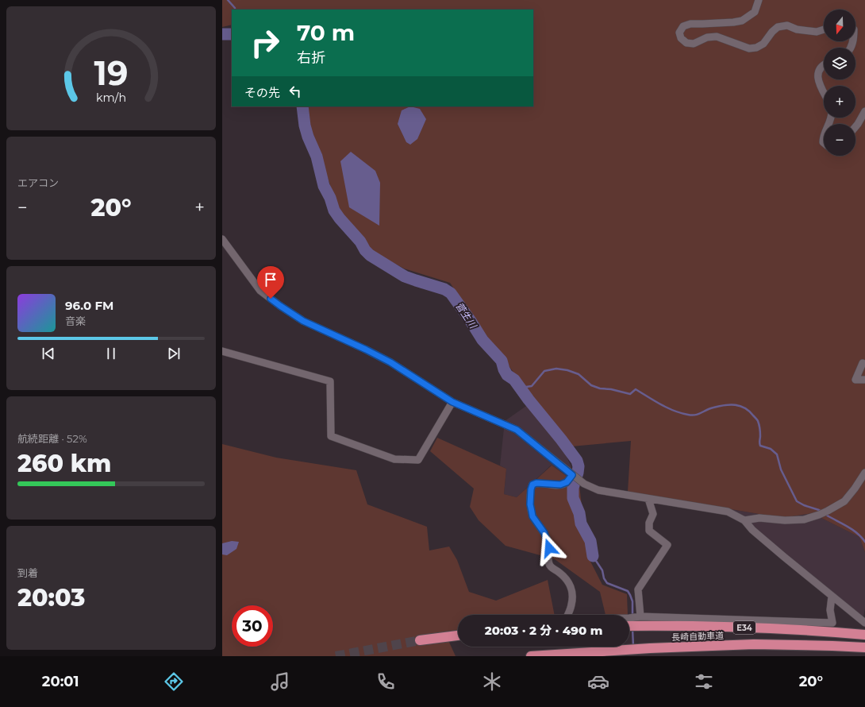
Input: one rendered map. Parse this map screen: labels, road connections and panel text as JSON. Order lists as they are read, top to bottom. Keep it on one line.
{"streets":{"highway":["E34","長崎自動車道"]},"water":["菅生川"],"north":"bottom","page":{"map_buttons":["+","−"],"turn":["70 m","右折"],"then":"その先","tile":["エアコン",["航続距離 · 52%","260 km"],["到着","20:03"]],"heat":["−","20°","+"],"song":["96.0 FM","音楽"],"limit":"30","trip":"20:03 · 2 分 · 490 m","tabs":["20:01","20°"],"gauge":["19","km/h"]}}
